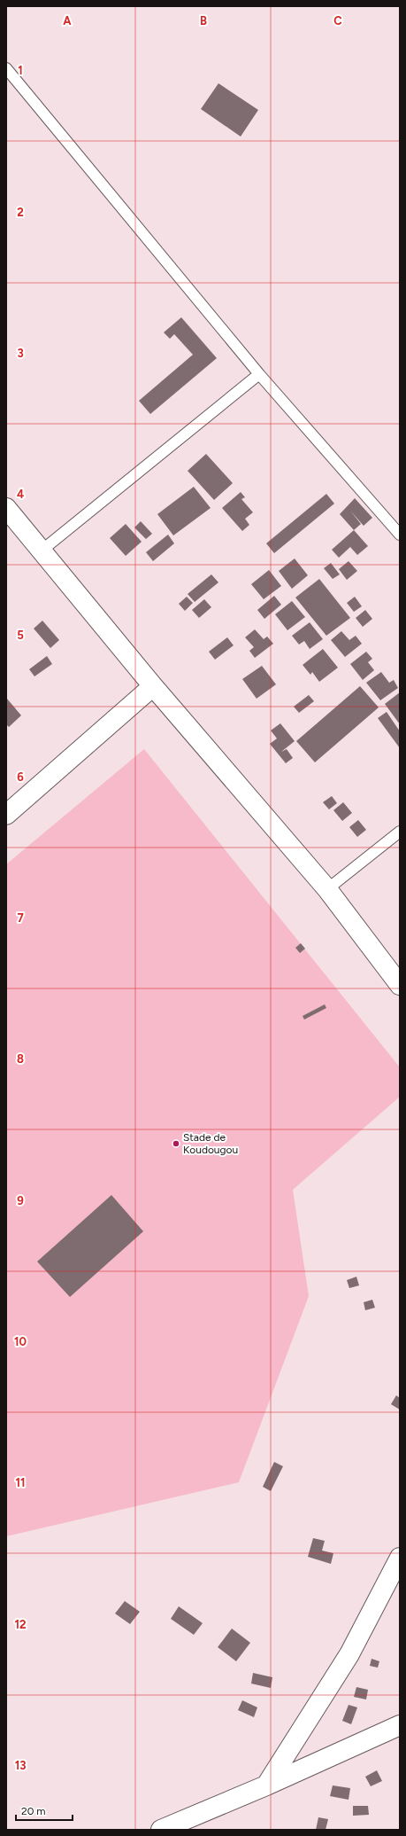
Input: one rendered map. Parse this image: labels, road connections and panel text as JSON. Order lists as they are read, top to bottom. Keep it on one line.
{"places":["Stade de Koudougou"],"scale_bar":"20 m","grid":{"columns":["A","B","C"],"rows":["1","2","3","4","5","6","7","8","9","10","11","12","13"]}}
